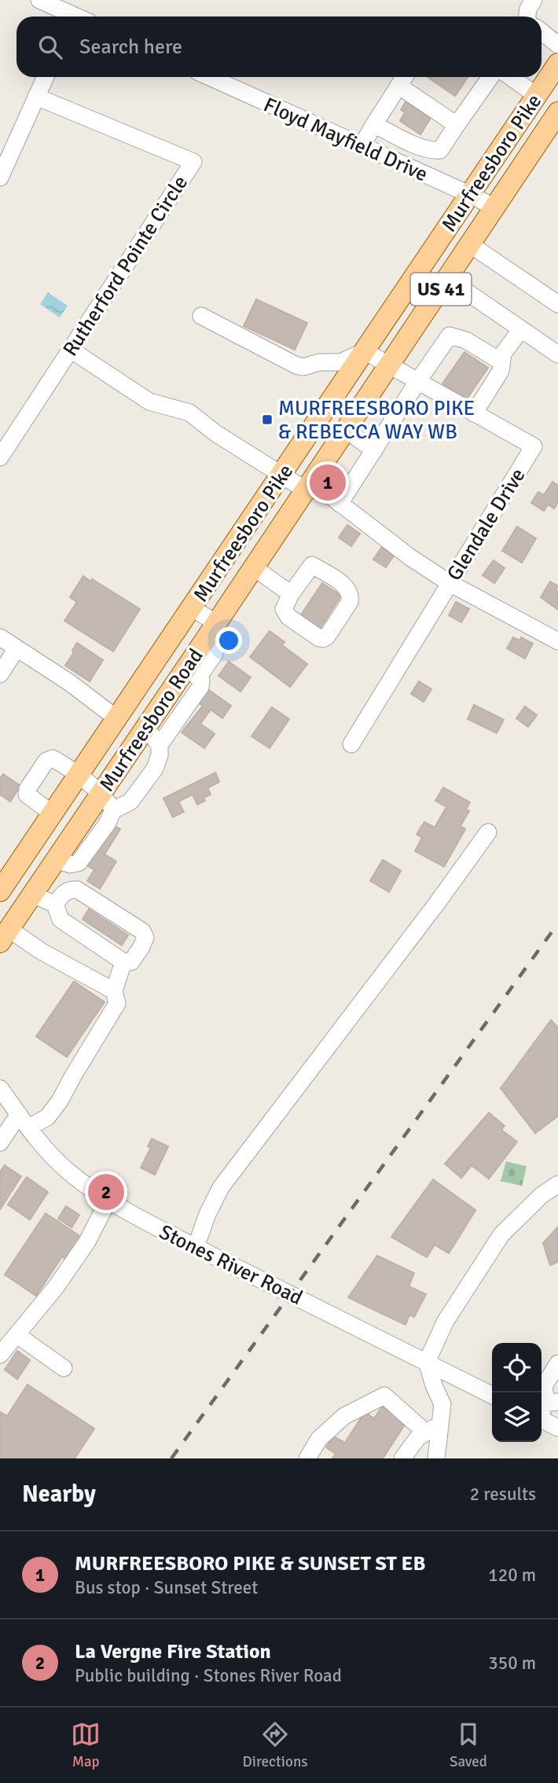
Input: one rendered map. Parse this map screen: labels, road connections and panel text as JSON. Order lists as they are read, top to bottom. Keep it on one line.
{"streets":{"main road":["Murfreesboro Pike","US 41","Murfreesboro Road"],"street":["Floyd Mayfield Drive","Rutherford Pointe Circle","Glendale Drive","Stones River Road"]},"crossings":[["Floyd Mayfield Drive","Murfreesboro Pike"],["Floyd Mayfield Drive","Murfreesboro Road"],["Murfreesboro Pike","Glendale Drive"],["Glendale Drive","Murfreesboro Road"]],"places":{"transit":["MURFREESBORO PIKE & REBECCA WAY WB"]},"page":{"search":"Search here","pins":["1","2"],"heading":["Nearby","2 results"],"list":[{"mark":"1","name":"MURFREESBORO PIKE & SUNSET ST EB","note":"Bus stop · Sunset Street","value":"120 m"},{"mark":"2","name":"La Vergne Fire Station","note":"Public building · Stones River Road","value":"350 m"}],"nav":["Map","Directions","Saved"]}}
